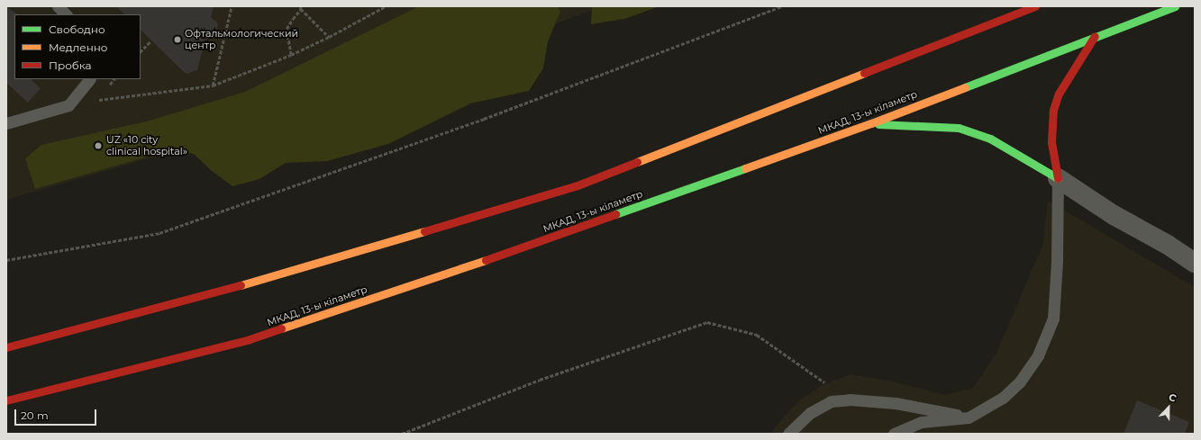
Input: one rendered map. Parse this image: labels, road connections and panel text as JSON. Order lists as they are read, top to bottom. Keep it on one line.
{"streets":{"highway":["МКАД, 13-ы кіламетр"]},"places":["Офтальмологический центр","UZ «10 city clinical hospital»"],"legend":["Свободно","Медленно","Пробка"],"scale_bar":"20 m","north":"top"}
